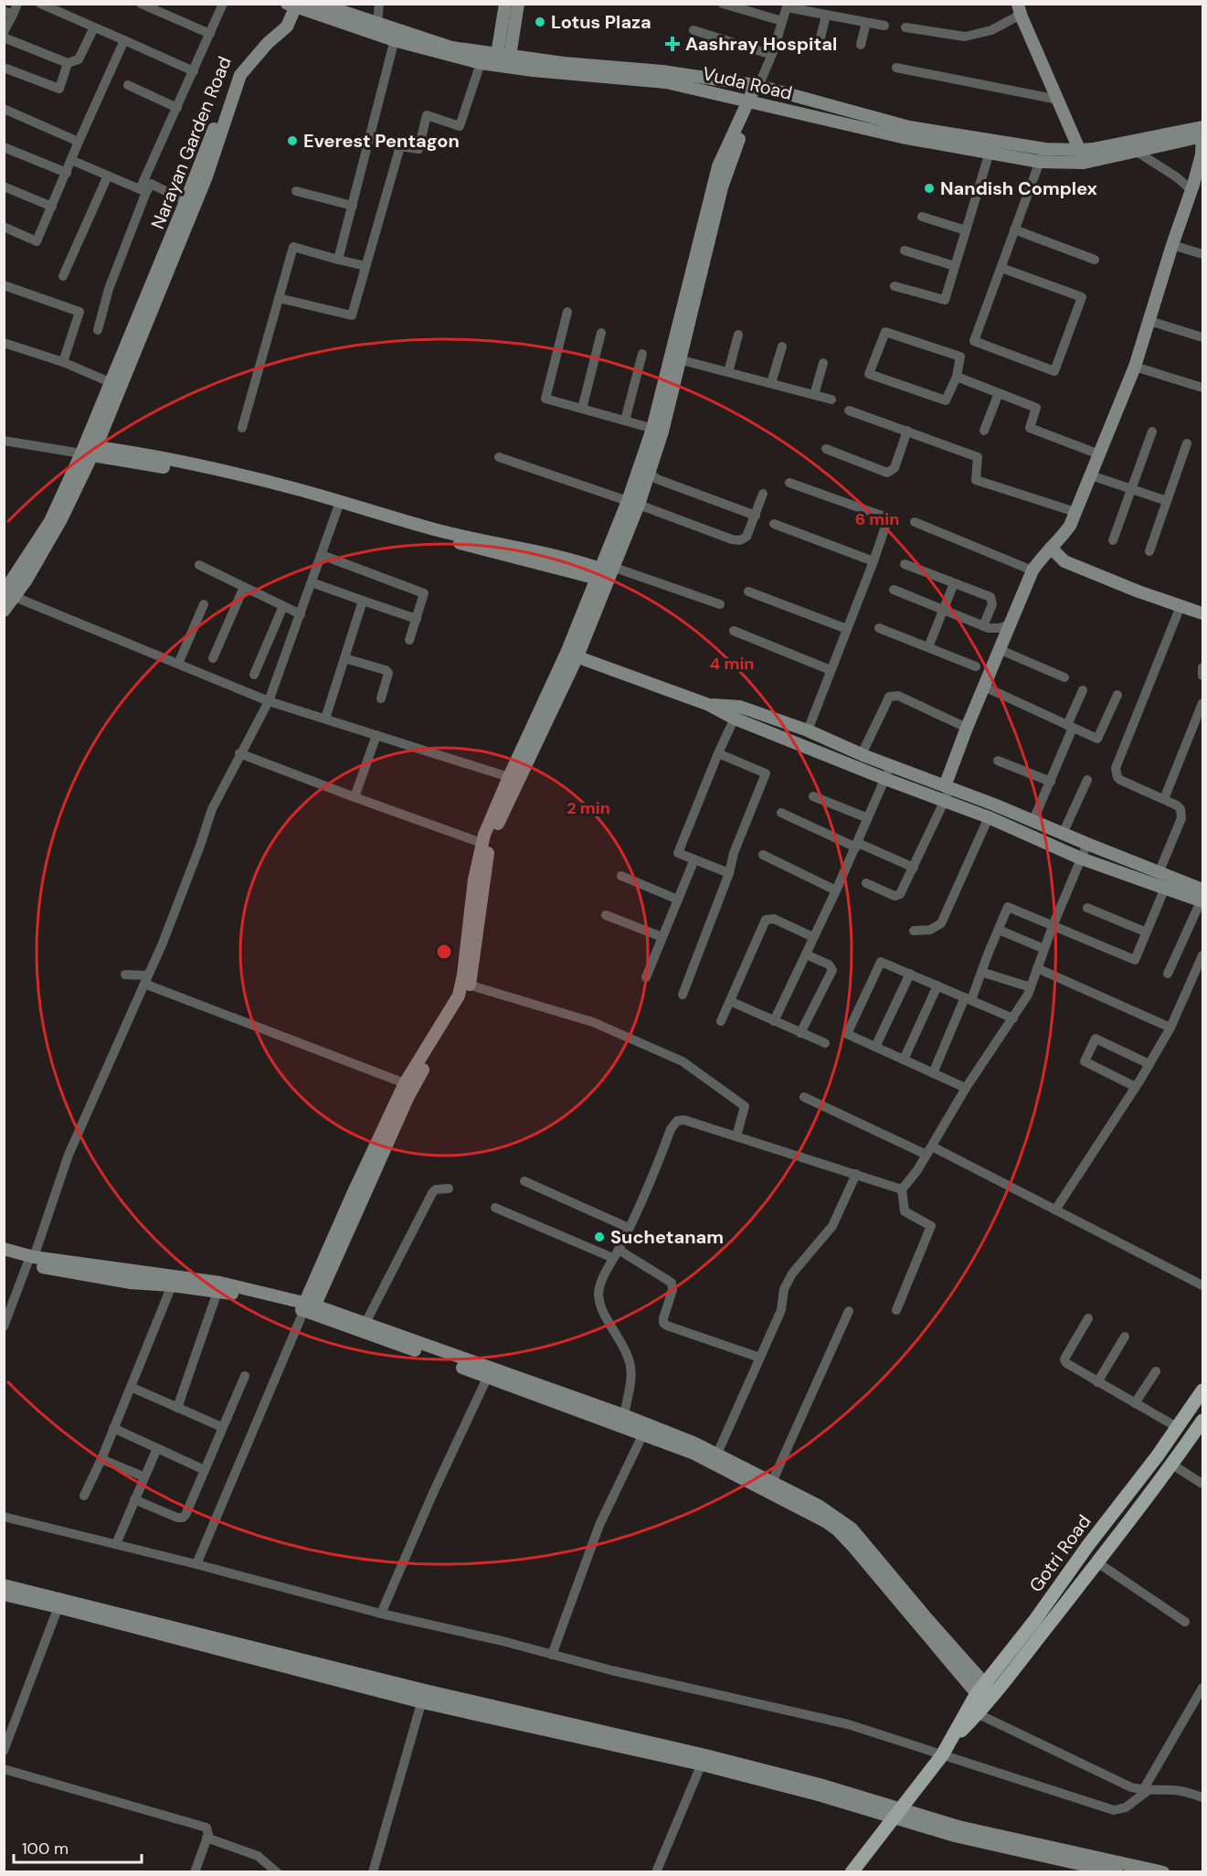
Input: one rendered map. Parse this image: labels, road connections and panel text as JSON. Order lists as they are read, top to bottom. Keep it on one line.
{"streets":{"main road":["Gotri Road"],"street":["Vuda Road","Narayan Garden Road"]},"crossings":[["Vuda Road","Narayan Garden Road"]],"places":{"other":["Lotus Plaza","Everest Pentagon","Nandish Complex","Suchetanam"],"health":["Aashray Hospital"]},"scale_bar":"100 m","rings":["6 min","4 min","2 min"]}
